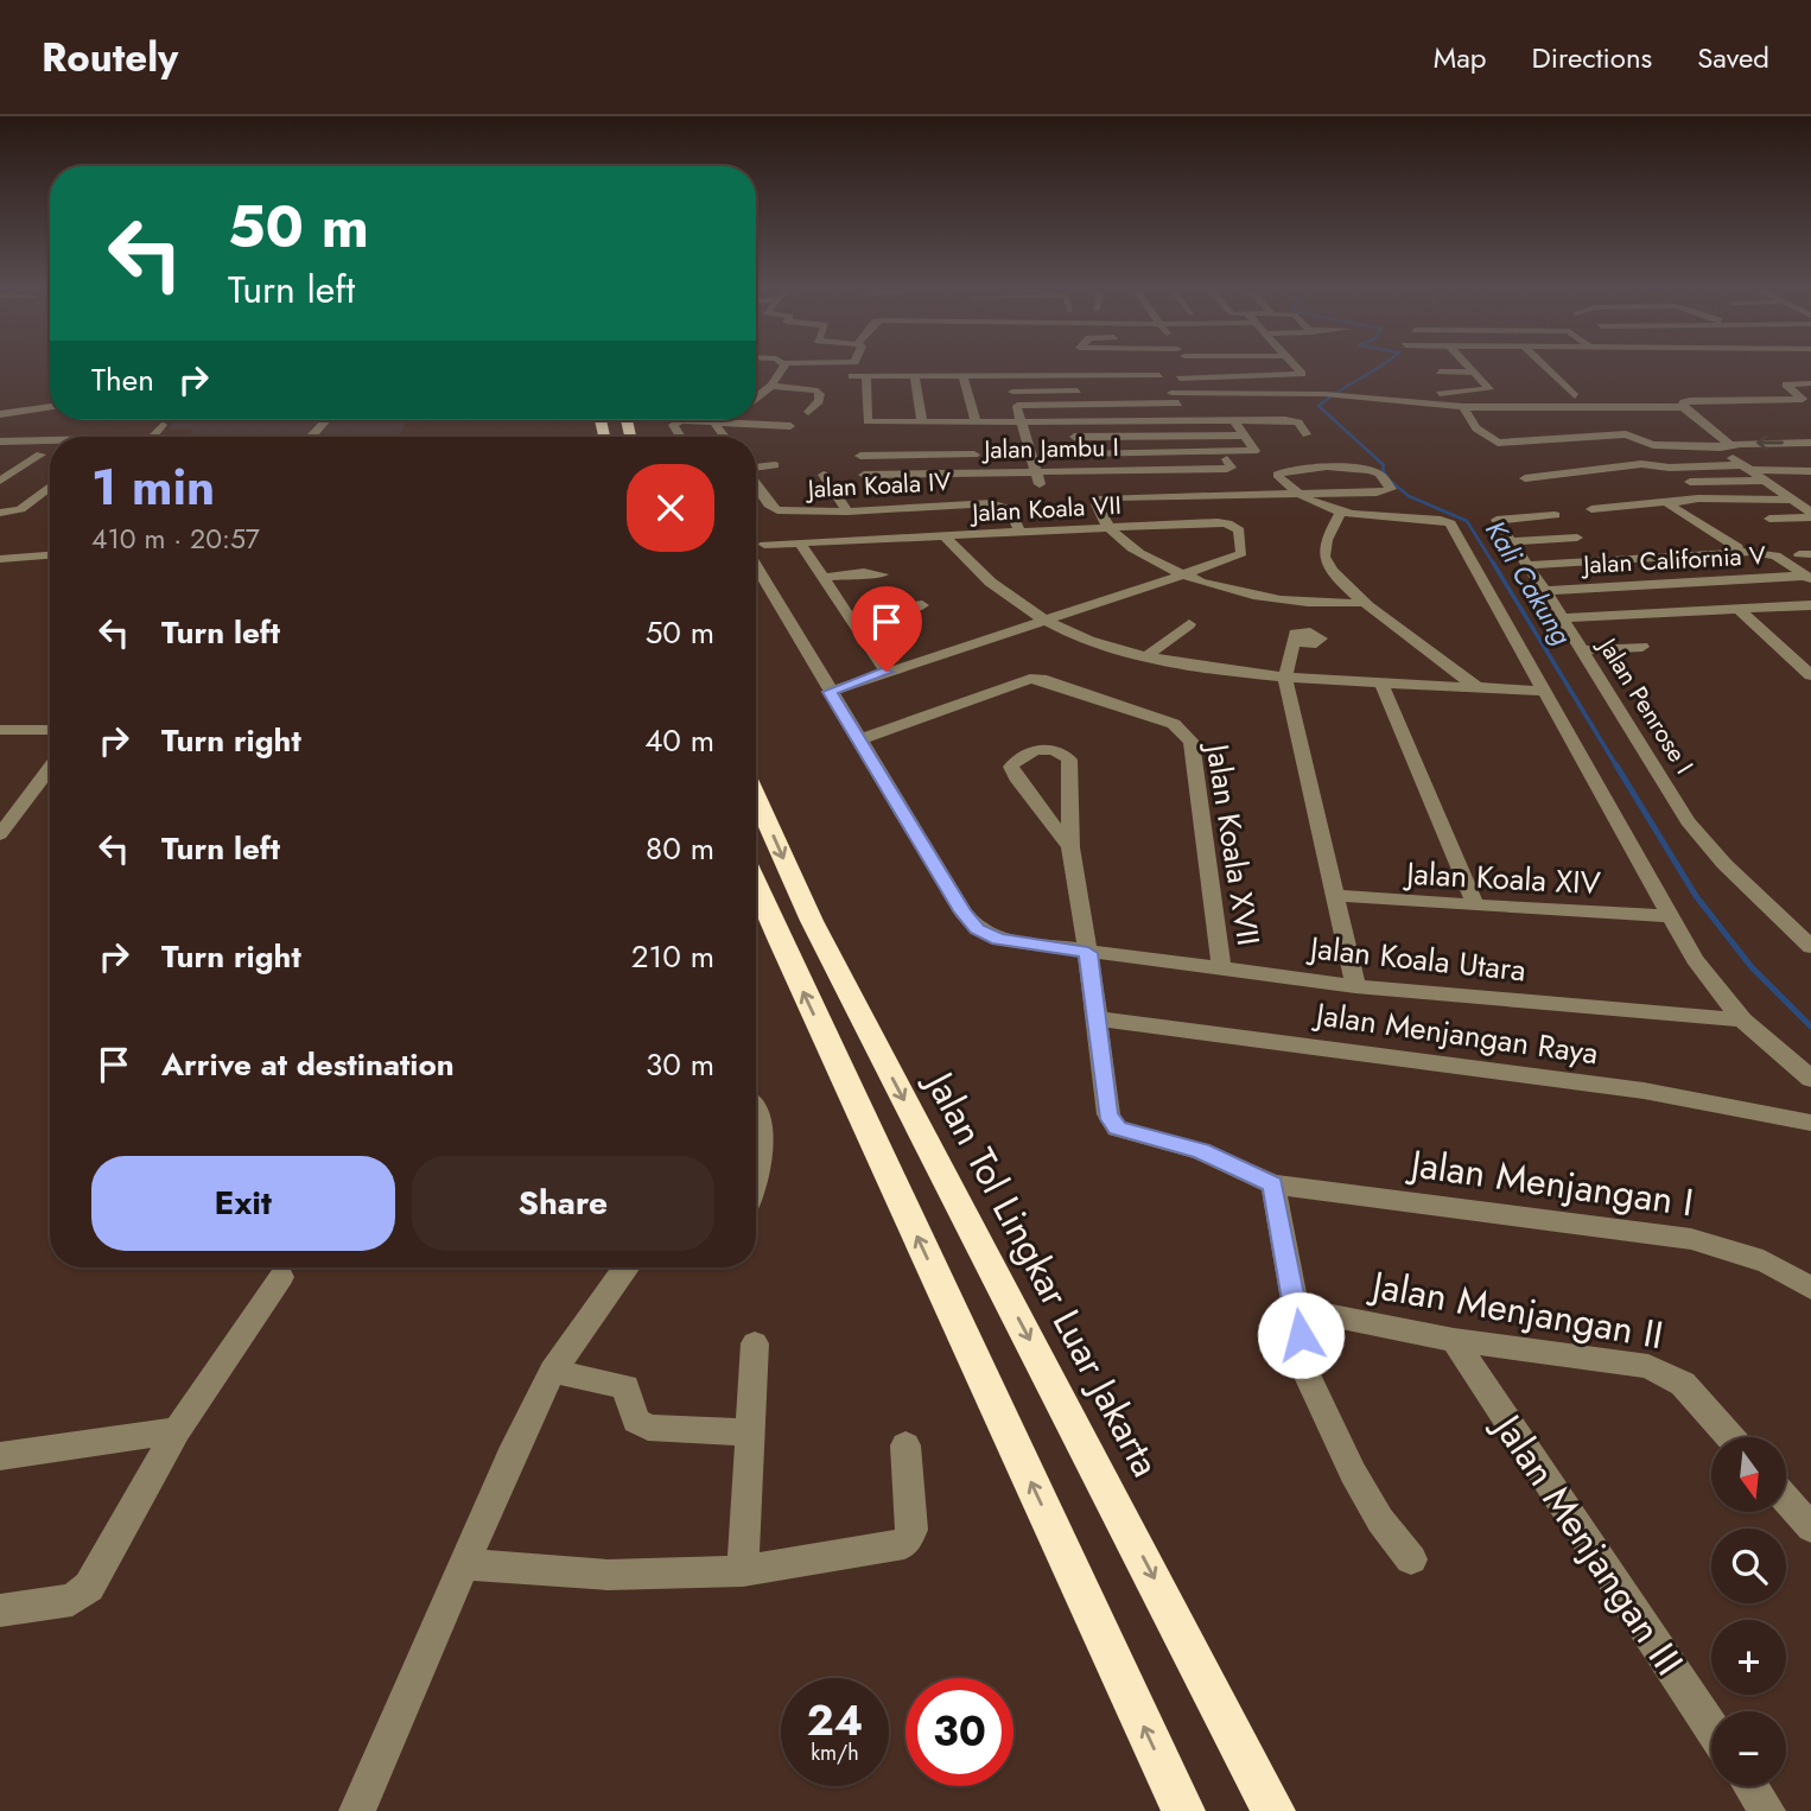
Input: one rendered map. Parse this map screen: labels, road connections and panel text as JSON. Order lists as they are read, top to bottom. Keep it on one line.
{"streets":{"highway":["Jalan Tol Lingkar Luar Jakarta"],"street":["Jalan Jambu I","Jalan Koala IV","Jalan Koala VII","Jalan California V","Jalan Penrose I","Jalan Koala XVII","Jalan Koala XIV","Jalan Koala Utara","Jalan Menjangan Raya","Jalan Menjangan I","Jalan Menjangan II","Jalan Menjangan III"]},"crossings":[["Jalan Koala IV","Jalan Koala VII"],["Jalan California V","Jalan Penrose I"],["Jalan Koala XVII","Jalan Koala Utara"],["Jalan Koala Utara","Jalan Menjangan I"],["Jalan Menjangan Raya","Jalan Menjangan I"],["Jalan Menjangan II","Jalan Menjangan III"]],"water":["Kali Cakung"],"north":"bottom","page":{"header":"Routely","nav":["Map","Directions","Saved"],"turn":["50 m","Turn left"],"then":"Then","heading":["1 min","410 m · 20:57"],"list":[{"name":"Turn left","value":"50 m"},{"name":"Turn right","value":"40 m"},{"name":"Turn left","value":"80 m"},{"name":"Turn right","value":"210 m"},{"name":"Arrive at destination","value":"30 m"}],"buttons":["Exit","Share"],"map_buttons":["+","−"],"speed":"24 km/h","limit":"30"}}
